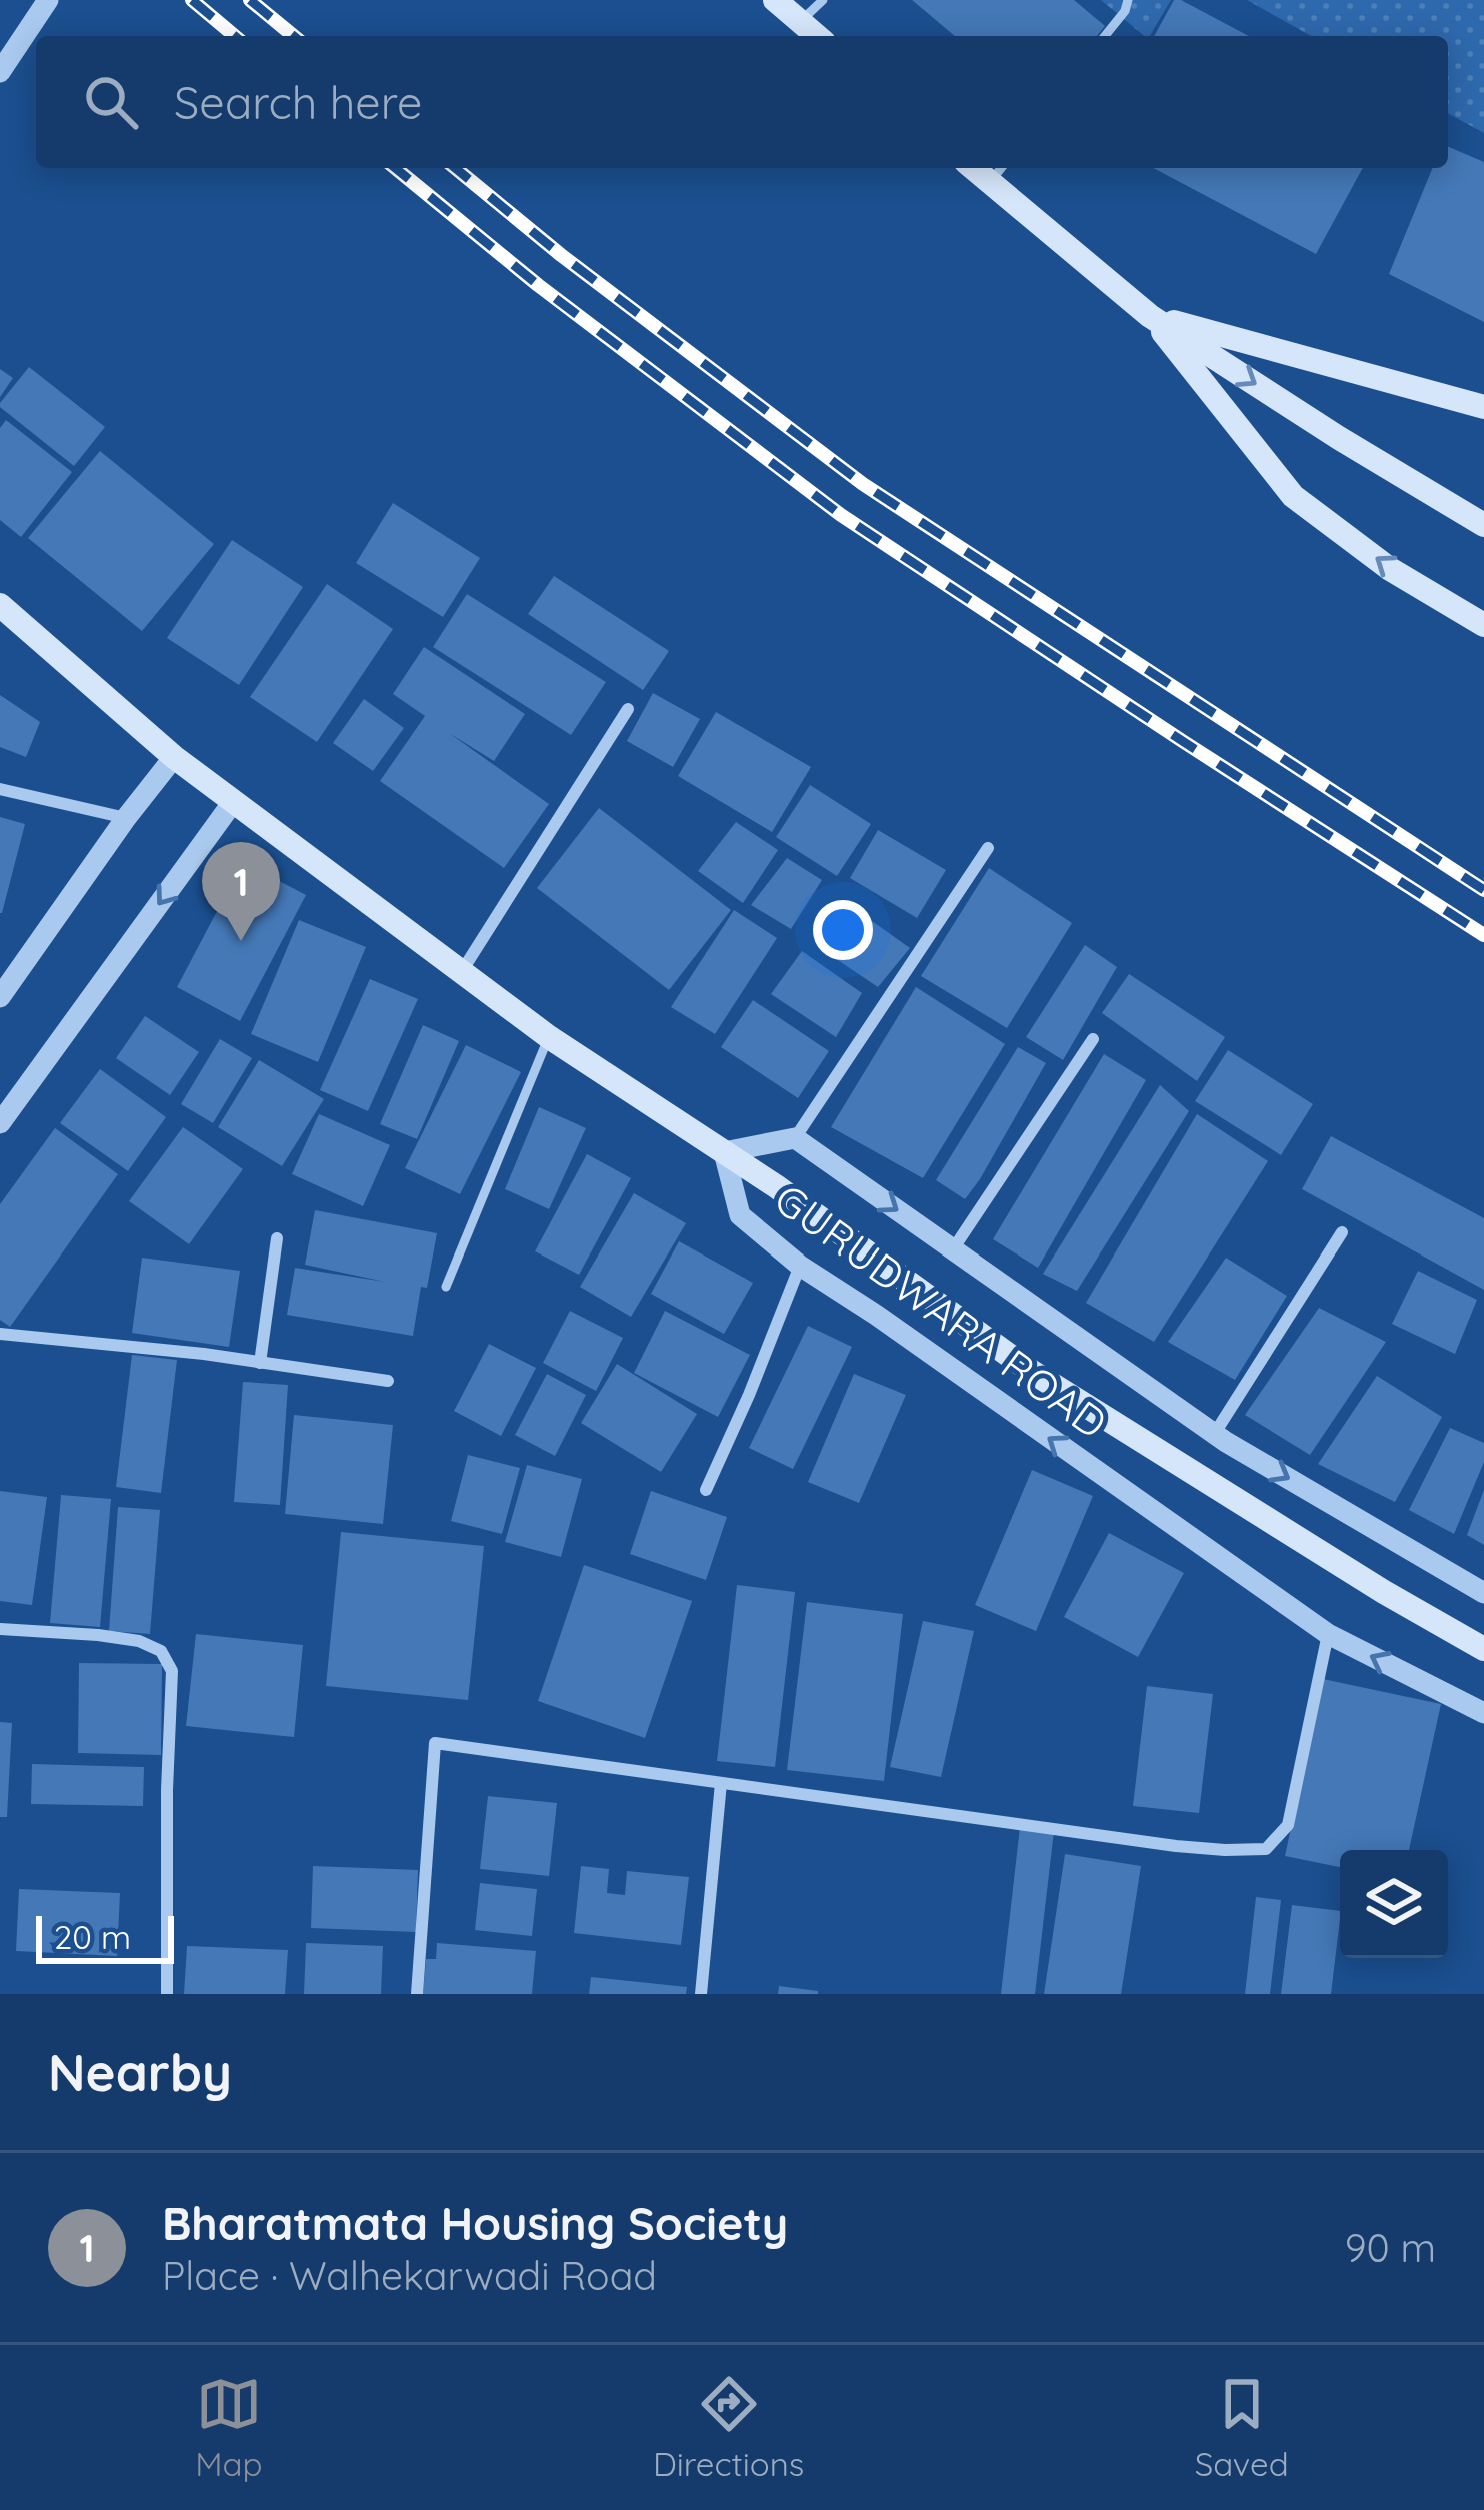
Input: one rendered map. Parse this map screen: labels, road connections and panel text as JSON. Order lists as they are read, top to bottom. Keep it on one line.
{"streets":{"street":["GURUDWARA ROAD"]},"scale_bar":"20 m","page":{"search":"Search here","pins":"1","scale":"20 m","heading":"Nearby","list":[{"mark":"1","name":"Bharatmata Housing Society","note":"Place · Walhekarwadi Road","value":"90 m"}],"nav":["Map","Directions","Saved"]}}
